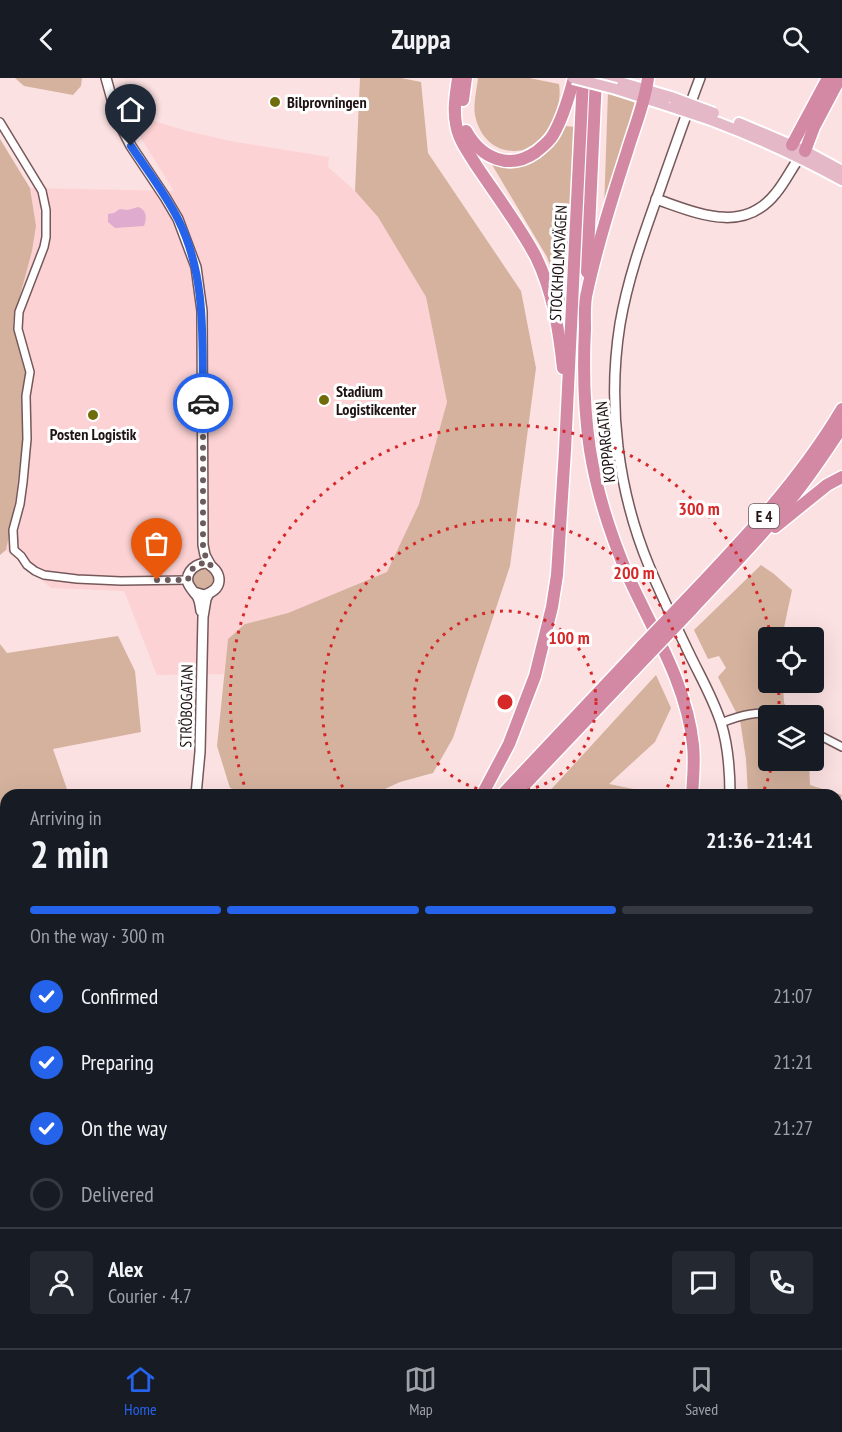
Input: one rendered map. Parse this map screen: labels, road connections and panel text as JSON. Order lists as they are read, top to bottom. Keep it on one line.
{"streets":{"highway":["STOCKHOLMSVÄGEN","E 4"],"street":["KOPPARGATAN","STRÖBOGATAN"]},"places":["Bilprovningen","Stadium Logistikcenter","Posten Logistik"],"page":{"header":"Zuppa","heading":["2 min","Arriving in","21:36–21:41"],"panel":["Alex","Courier · 4.7"],"bar":"On the way · 300 m","list":[["Confirmed","21:07"],["Preparing","21:21"],["On the way","21:27"],"Delivered"],"tabs":["Home","Map","Saved"]},"rings":["300 m","200 m","100 m"]}
